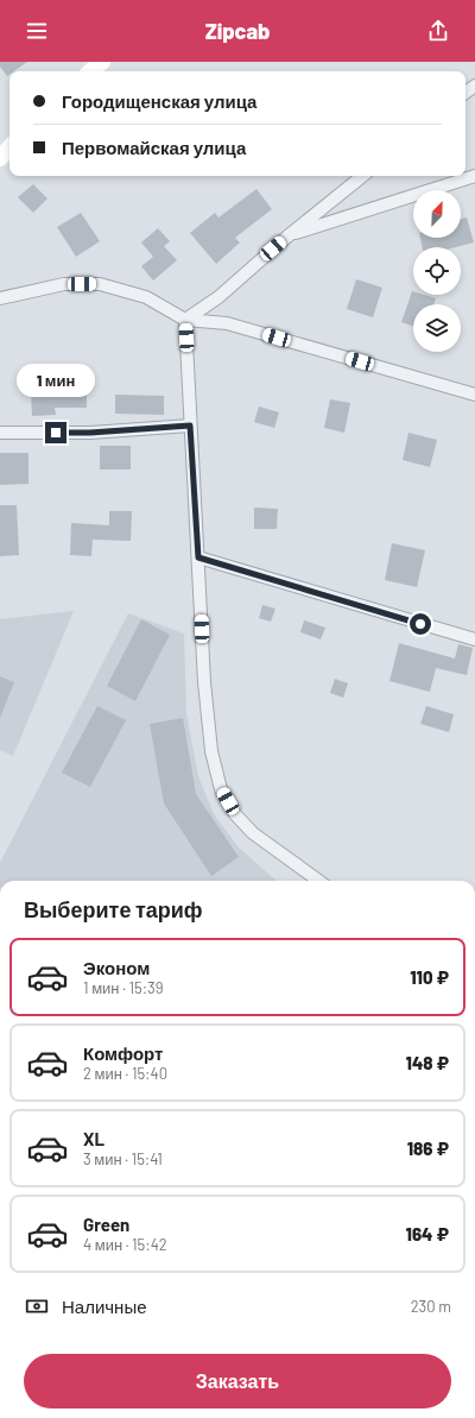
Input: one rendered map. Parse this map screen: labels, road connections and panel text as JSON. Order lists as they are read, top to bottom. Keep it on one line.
{"north":"top right","page":{"header":"Zipcab","banner":["Городищенская улица","Первомайская улица"],"bubble":"1 мин","heading":"Выберите тариф","list":[{"name":"Эконом","note":"1 мин · 15:39","value":"110 ₽"},{"name":"Комфорт","note":"2 мин · 15:40","value":"148 ₽"},{"name":"XL","note":"3 мин · 15:41","value":"186 ₽"},{"name":"Green","note":"4 мин · 15:42","value":"164 ₽"}],"pay":["Наличные","230 m"],"buttons":"Заказать"}}
